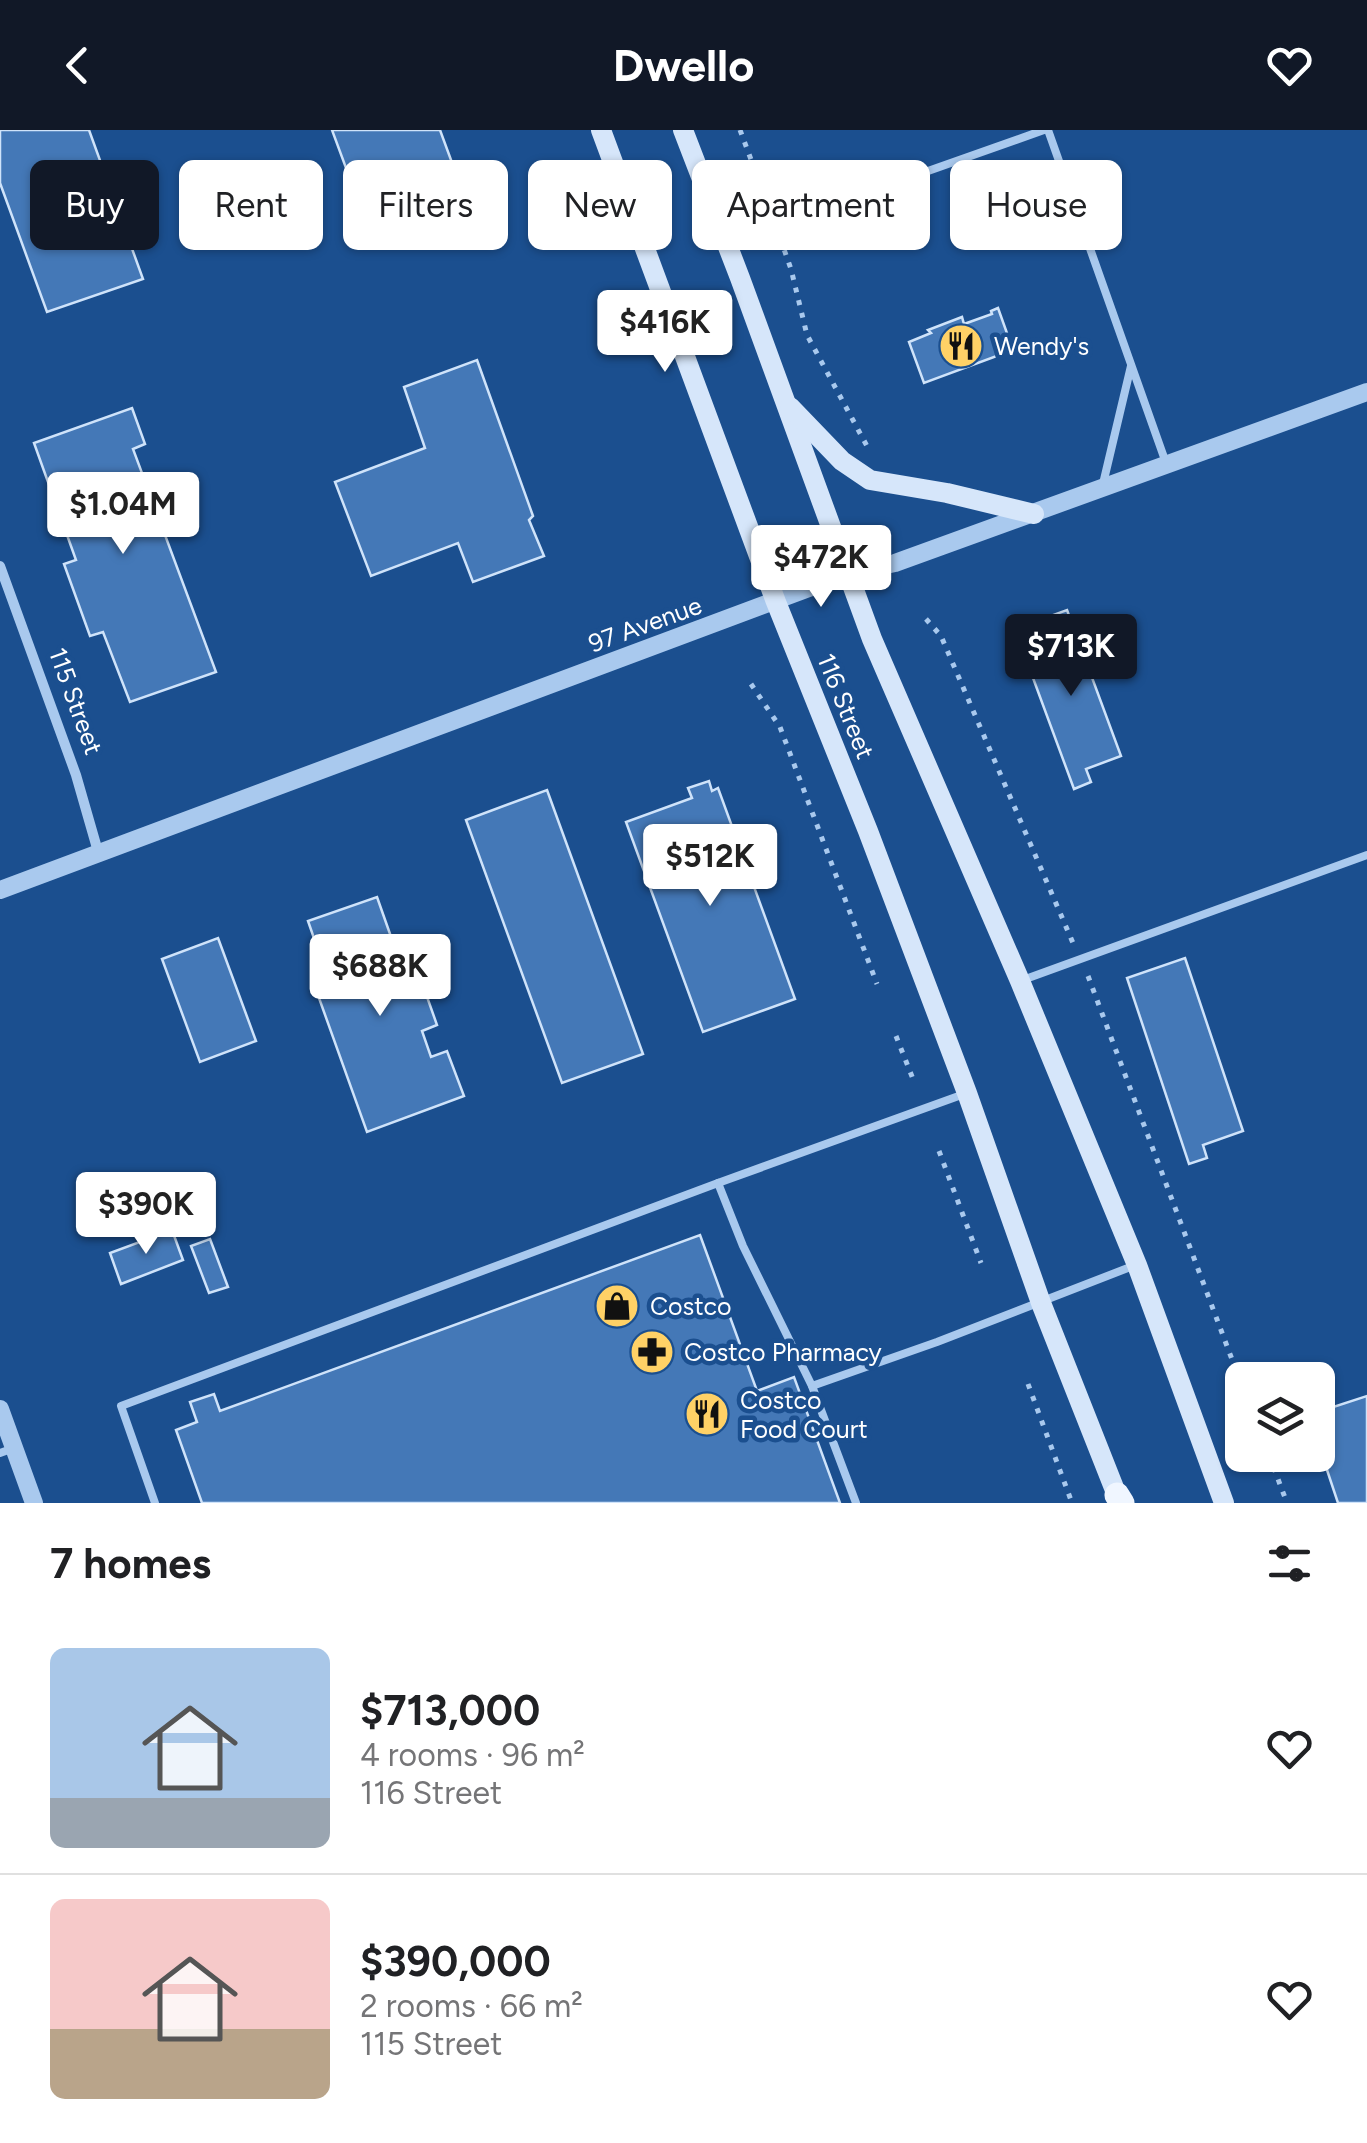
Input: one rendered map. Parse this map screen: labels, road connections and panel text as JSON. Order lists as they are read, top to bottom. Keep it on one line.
{"streets":{"main road":["116 Street"],"street":["97 Avenue","115 Street"]},"crossings":[["97 Avenue","115 Street"],["97 Avenue","116 Street"]],"places":{"restaurant":["Wendy's","Costco Food Court"],"shop":["Costco"],"pharmacy":["Costco Pharmacy"]},"page":{"header":"Dwello","chip":["Buy","Rent","Filters","New","Apartment","House"],"price":["$416K","$1.04M","$472K","$713K","$512K","$688K","$390K"],"heading":"7 homes","list":[{"name":"$713,000","note":"4 rooms · 96 m² · 116 Street"},{"name":"$390,000","note":"2 rooms · 66 m² · 115 Street"}]}}
